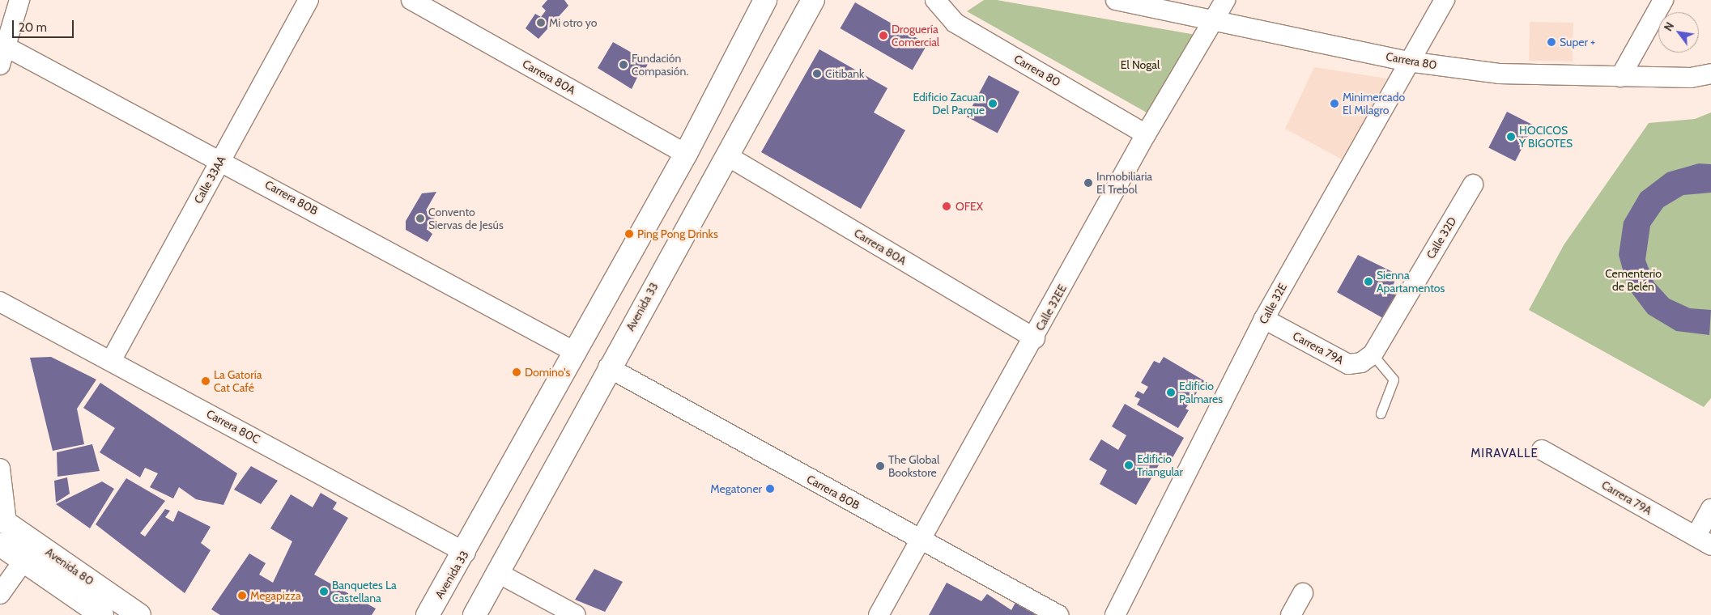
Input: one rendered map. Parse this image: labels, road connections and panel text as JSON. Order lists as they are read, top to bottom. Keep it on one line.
{"streets":{"main road":["Avenida 33","Avenida 80"],"street":["Carrera 80","Carrera 80A","Calle 33AA","Carrera 80B","Calle 32D","Calle 32E","Calle 32EE","Carrera 79A","Carrera 80C"]},"crossings":[["Carrera 80","Calle 32E"],["Carrera 80","Calle 32EE"],["Carrera 80A","Avenida 33"],["Carrera 80A","Calle 32EE"],["Calle 33AA","Carrera 80B"],["Calle 33AA","Carrera 80C"],["Carrera 80B","Avenida 33"],["Carrera 80B","Calle 32EE"],["Calle 32D","Carrera 79A"],["Calle 32E","Carrera 79A"],["Avenida 33","Carrera 80C"]],"districts":["MIRAVALLE"],"parks":["El Nogal","Cementerio de Belén"],"places":["Mi otro yo","Droguería Comercial","Super +","Fundación Compasión.","Citibank","Edificio Zacuan Del Parque","Minimercado El Milagro","HOCICOS Y BIGOTES","Inmobiliaria El Trebol","OFEX","Convento Siervas de Jesús","Ping Pong Drinks","Sienna Apartamentos","Domino's","La Gatoría Cat Café","Edificio Palmares","Edificio Triangular","The Global Bookstore","Megatoner","Banquetes La Castellana","Megapizza"],"scale_bar":"20 m","north":"top left"}
